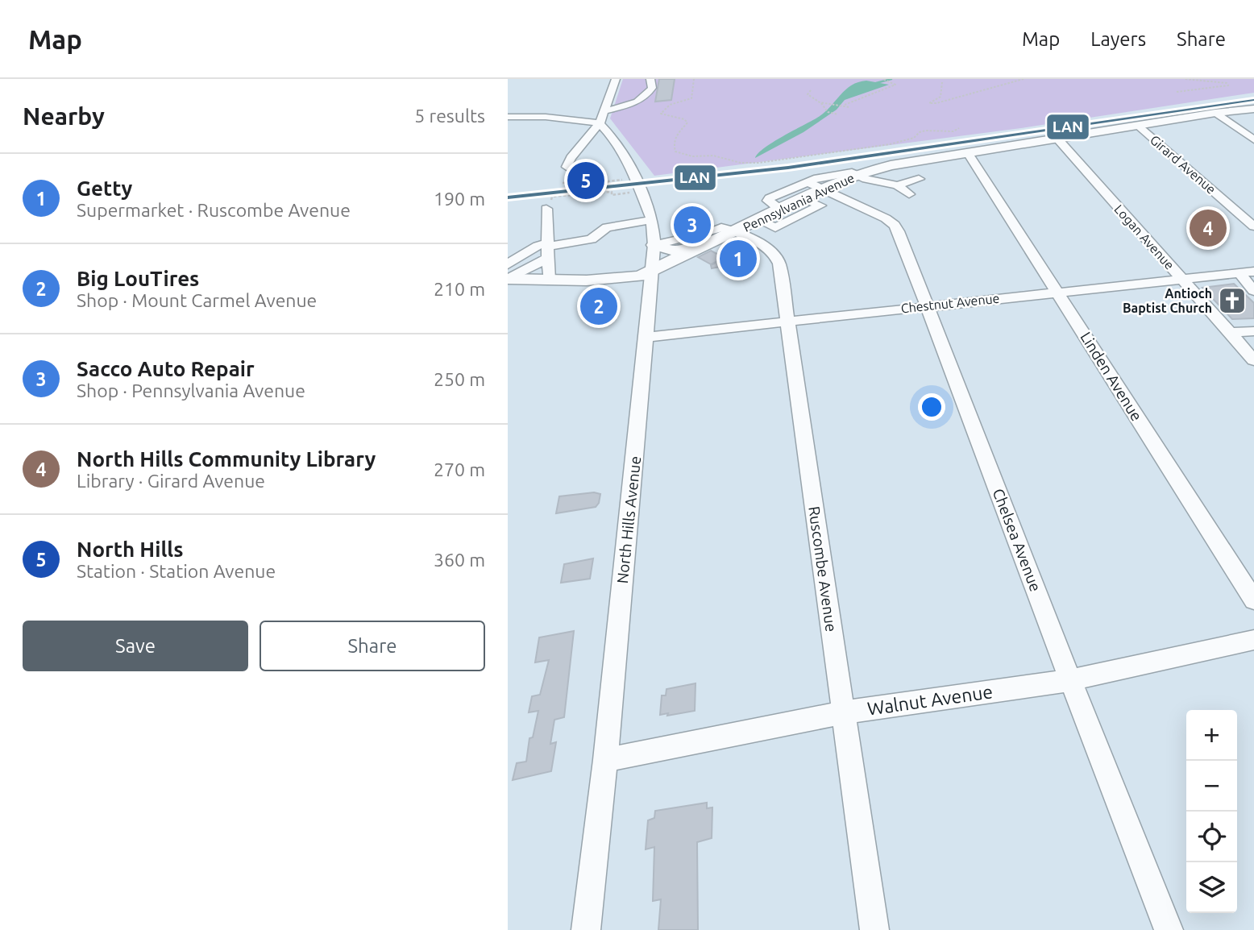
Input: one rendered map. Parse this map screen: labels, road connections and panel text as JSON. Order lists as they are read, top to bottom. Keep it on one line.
{"streets":{"main road":["Pennsylvania Avenue"],"street":["Girard Avenue","Logan Avenue","Chestnut Avenue","Linden Avenue","North Hills Avenue","Chelsea Avenue","Ruscombe Avenue","Walnut Avenue"]},"crossings":[["Girard Avenue","Pennsylvania Avenue"],["Pennsylvania Avenue","Logan Avenue"],["Pennsylvania Avenue","Linden Avenue"],["Pennsylvania Avenue","North Hills Avenue"],["Pennsylvania Avenue","Chelsea Avenue"],["Pennsylvania Avenue","Ruscombe Avenue"],["Logan Avenue","Chestnut Avenue"],["Chestnut Avenue","Linden Avenue"],["Chestnut Avenue","North Hills Avenue"],["Chestnut Avenue","Chelsea Avenue"],["Chestnut Avenue","Ruscombe Avenue"],["North Hills Avenue","Walnut Avenue"],["Chelsea Avenue","Walnut Avenue"],["Ruscombe Avenue","Walnut Avenue"]],"places":{"church":["Antioch Baptist Church"]},"lines":["transit line LAN"],"page":{"header":"Map","nav":["Map","Layers","Share"],"heading":["Nearby","5 results"],"list":[{"mark":"1","name":"Getty","note":"Supermarket · Ruscombe Avenue","value":"190 m"},{"mark":"2","name":"Big LouTires","note":"Shop · Mount Carmel Avenue","value":"210 m"},{"mark":"3","name":"Sacco Auto Repair","note":"Shop · Pennsylvania Avenue","value":"250 m"},{"mark":"4","name":"North Hills Community Library","note":"Library · Girard Avenue","value":"270 m"},{"mark":"5","name":"North Hills","note":"Station · Station Avenue","value":"360 m"}],"pins":["5","3","4","1","2"],"buttons":["Save","Share"],"map_buttons":["+","−"]}}
